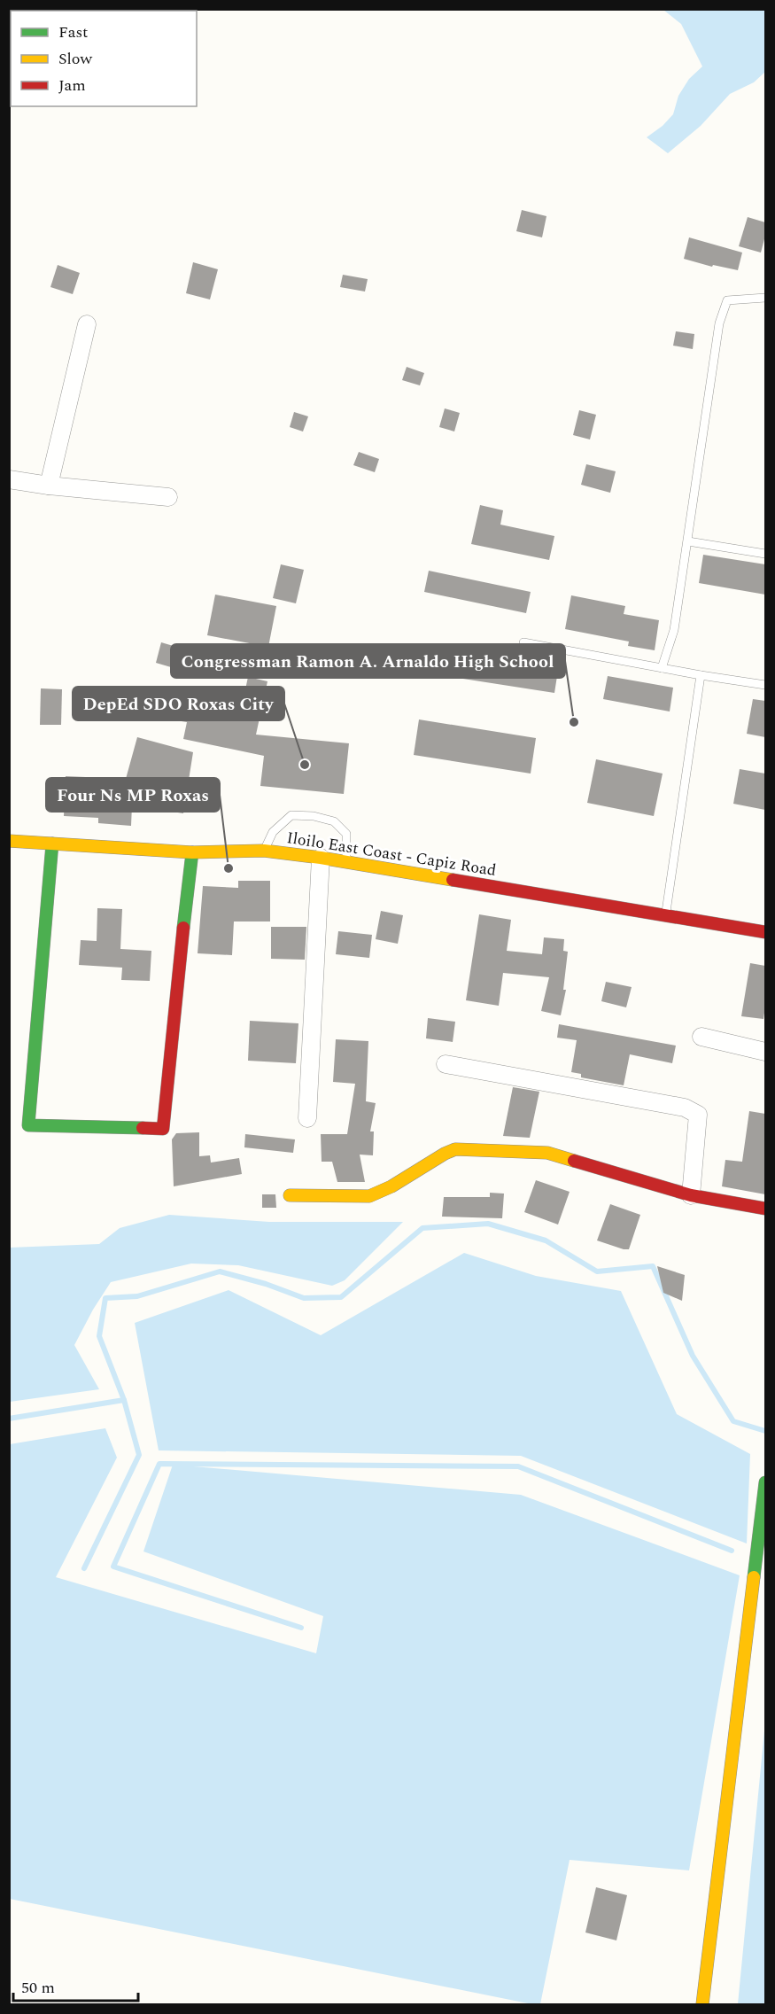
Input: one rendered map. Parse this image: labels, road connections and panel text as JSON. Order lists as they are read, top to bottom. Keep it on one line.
{"streets":{"main road":["Iloilo East Coast - Capiz Road"]},"places":["Congressman Ramon A. Arnaldo High School","DepEd SDO Roxas City","Four Ns MP Roxas"],"legend":["Fast","Slow","Jam"],"scale_bar":"50 m"}
